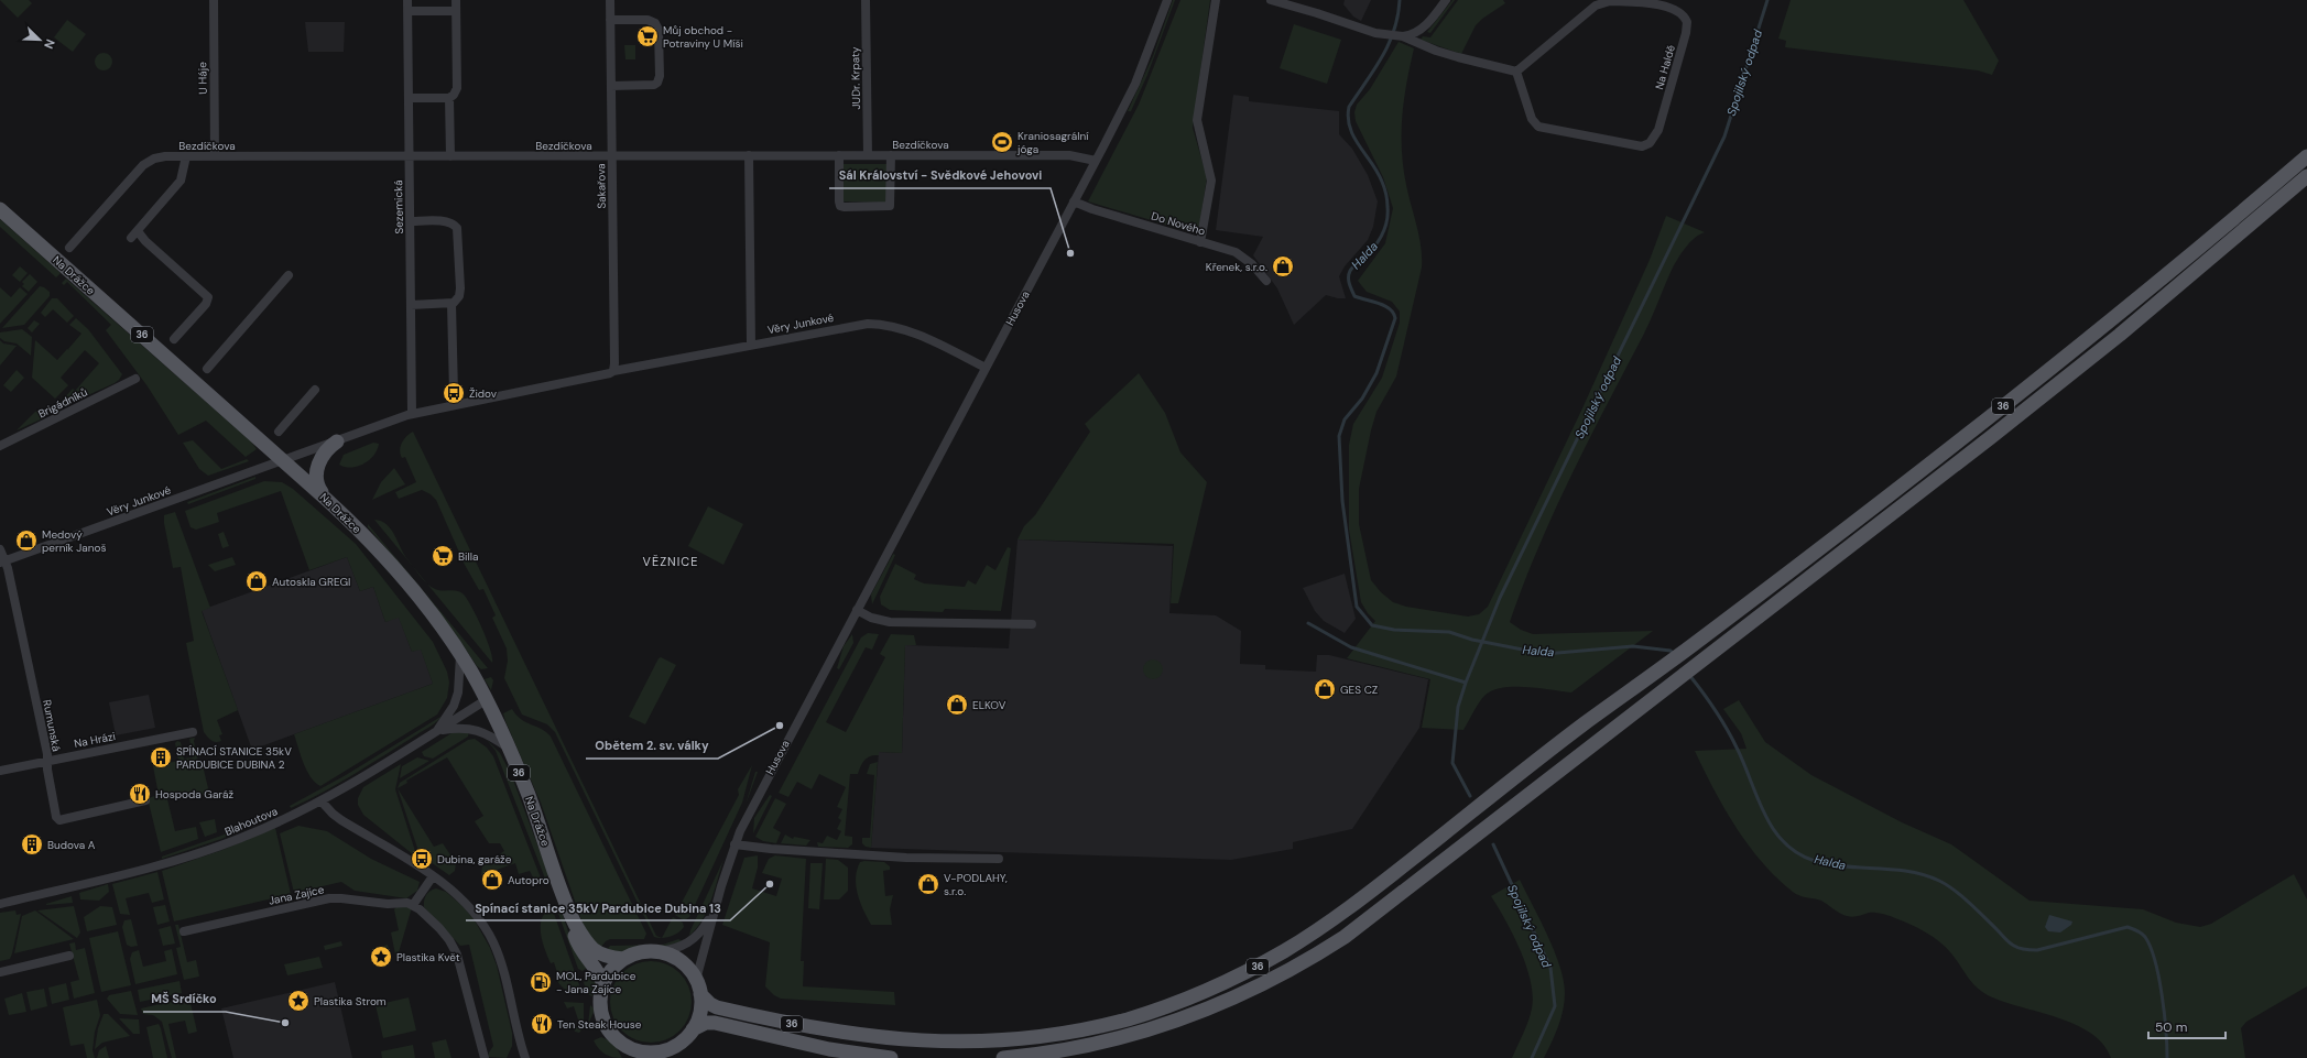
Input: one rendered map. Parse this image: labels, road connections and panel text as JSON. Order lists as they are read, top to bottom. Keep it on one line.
{"streets":{"main road":["Na Drážce","Husova","36"],"street":["Na Haldě","U Háje","JUDr. Krpaty","Bezdíčkova","Sakařova","Sezemická","Do Nového","Věry Junkové","Brigádníků","Rumunská","Na Hrázi","Blahoutova","Jana Zajíce"]},"crossings":[["U Háje","Bezdíčkova"],["JUDr. Krpaty","Bezdíčkova"],["Bezdíčkova","Sakařova"],["Bezdíčkova","Sezemická"],["Bezdíčkova","Husova"],["Sakařova","Věry Junkové"],["Sezemická","Věry Junkové"],["Do Nového","Husova"],["Na Drážce","Husova"],["Na Drážce","Věry Junkové"],["Na Drážce","36"],["Na Drážce","Blahoutova"],["Husova","Věry Junkové"],["Husova","36"],["Věry Junkové","Rumunská"],["Rumunská","Na Hrázi"]],"districts":["VĚZNICE"],"water":["Spojilský odpad","Halda"],"places":{"supermarket":["Můj obchod - Potraviny U Míši","Billa"],"sports":["Kraniosagrální jóga"],"other":["Sál Království - Svědkové Jehovovi","Obětem 2. sv. války","Spínací stanice 35kV Pardubice Dubina 13","MŠ Srdíčko"],"shop":["Křenek, s.r.o.","Medový perník Janoš","Autoskla GREGI","GES CZ","ELKOV","Autopro","V-PODLAHY, s.r.o."],"bus stop":["Židov","Dubina, garáže"],"building":["SPÍNACÍ STANICE 35kV PARDUBICE DUBINA 2","Budova A"],"restaurant":["Hospoda Garáž","Ten Steak House"],"place":["Plastika Květ","Plastika Strom"],"fuel station":["MOL, Pardubice - Jana Zajíce"]},"scale_bar":"50 m","north":"bottom right"}
